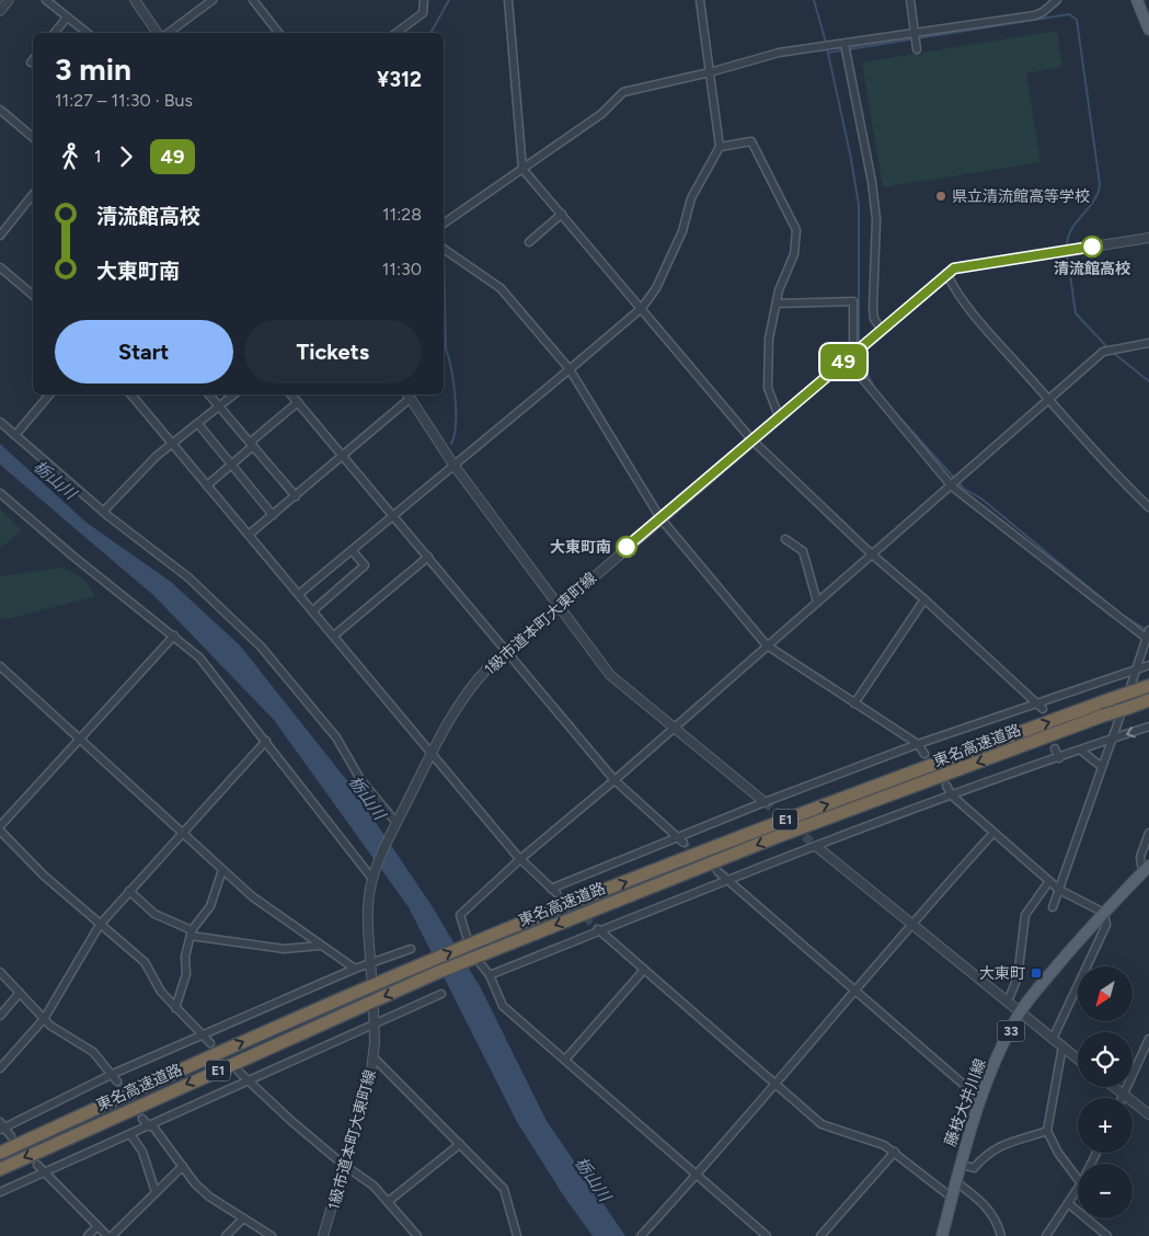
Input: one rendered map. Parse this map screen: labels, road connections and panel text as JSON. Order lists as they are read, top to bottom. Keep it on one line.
{"streets":{"highway":["東名高速道路","E1"],"main road":["33","藤枝大井川線"],"street":["1級市道本町大東町線"]},"water":["栃山川"],"places":{"other":["県立清流館高等学校","清流館高校","大東町南"],"transit":["大東町"]},"lines":["bus line 49"],"north":"bottom left","page":{"on_map":"49","heading":["3 min","11:27 – 11:30 · Bus","¥312"],"legs":["1","49"],"list":[{"name":"清流館高校","value":"11:28"},{"name":"大東町南","value":"11:30"}],"buttons":["Start","Tickets"],"map_buttons":["+","−"]}}
